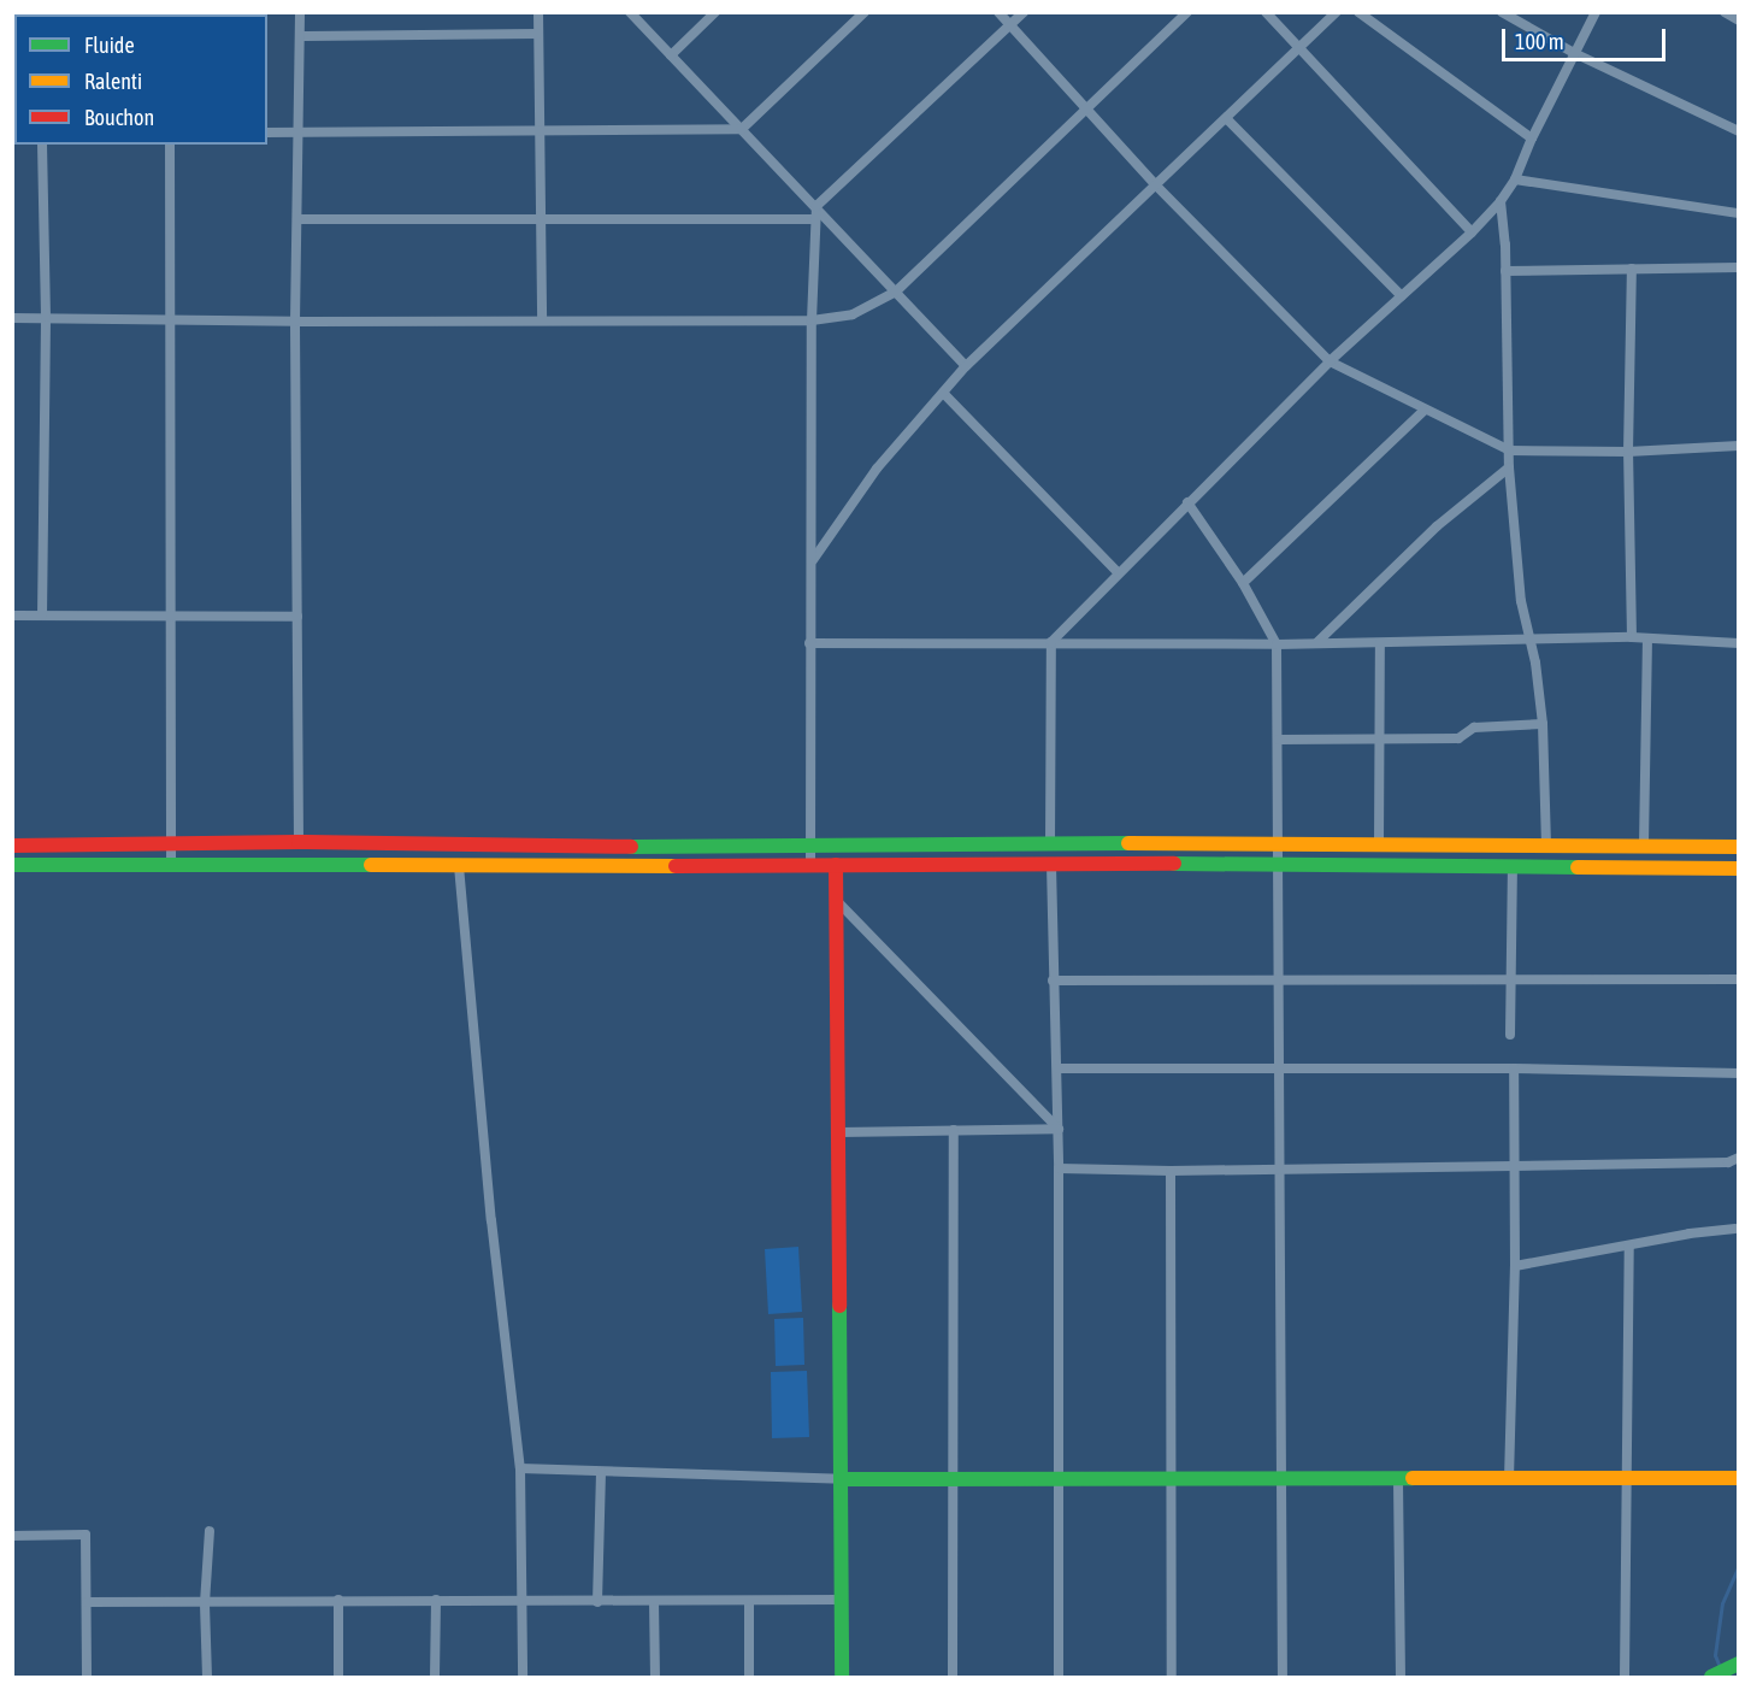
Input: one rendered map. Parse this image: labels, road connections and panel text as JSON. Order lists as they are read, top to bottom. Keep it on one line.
{"legend":["Fluide","Ralenti","Bouchon"],"scale_bar":"100 m"}
